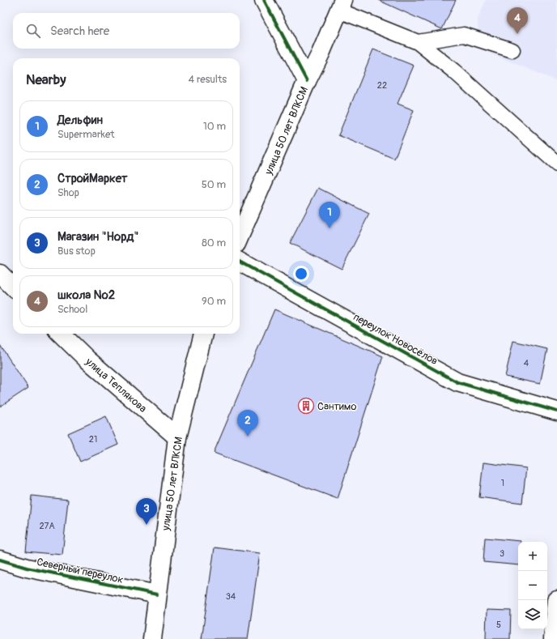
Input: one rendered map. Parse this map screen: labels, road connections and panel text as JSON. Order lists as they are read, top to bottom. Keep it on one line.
{"streets":{"main road":["улица 50 лет ВЛКСМ","переулок Новосёлов","улица Теплякова","Северный переулок"]},"crossings":[["улица 50 лет ВЛКСМ","улица Теплякова"],["улица 50 лет ВЛКСМ","Северный переулок"]],"places":{"building":["Сантимо"]},"house_numbers":["22","4","21","1","27А","3","34","5"],"page":{"pins":["4","1","2","3"],"search":"Search here","heading":["Nearby","4 results"],"list":[{"mark":"1","name":"Дельфин","note":"Supermarket","value":"10 m"},{"mark":"2","name":"СтройМаркет","note":"Shop","value":"50 m"},{"mark":"3","name":"Магазин \"Норд\"","note":"Bus stop","value":"80 m"},{"mark":"4","name":"школа №2","note":"School","value":"90 m"}],"map_buttons":["+","−"]}}
